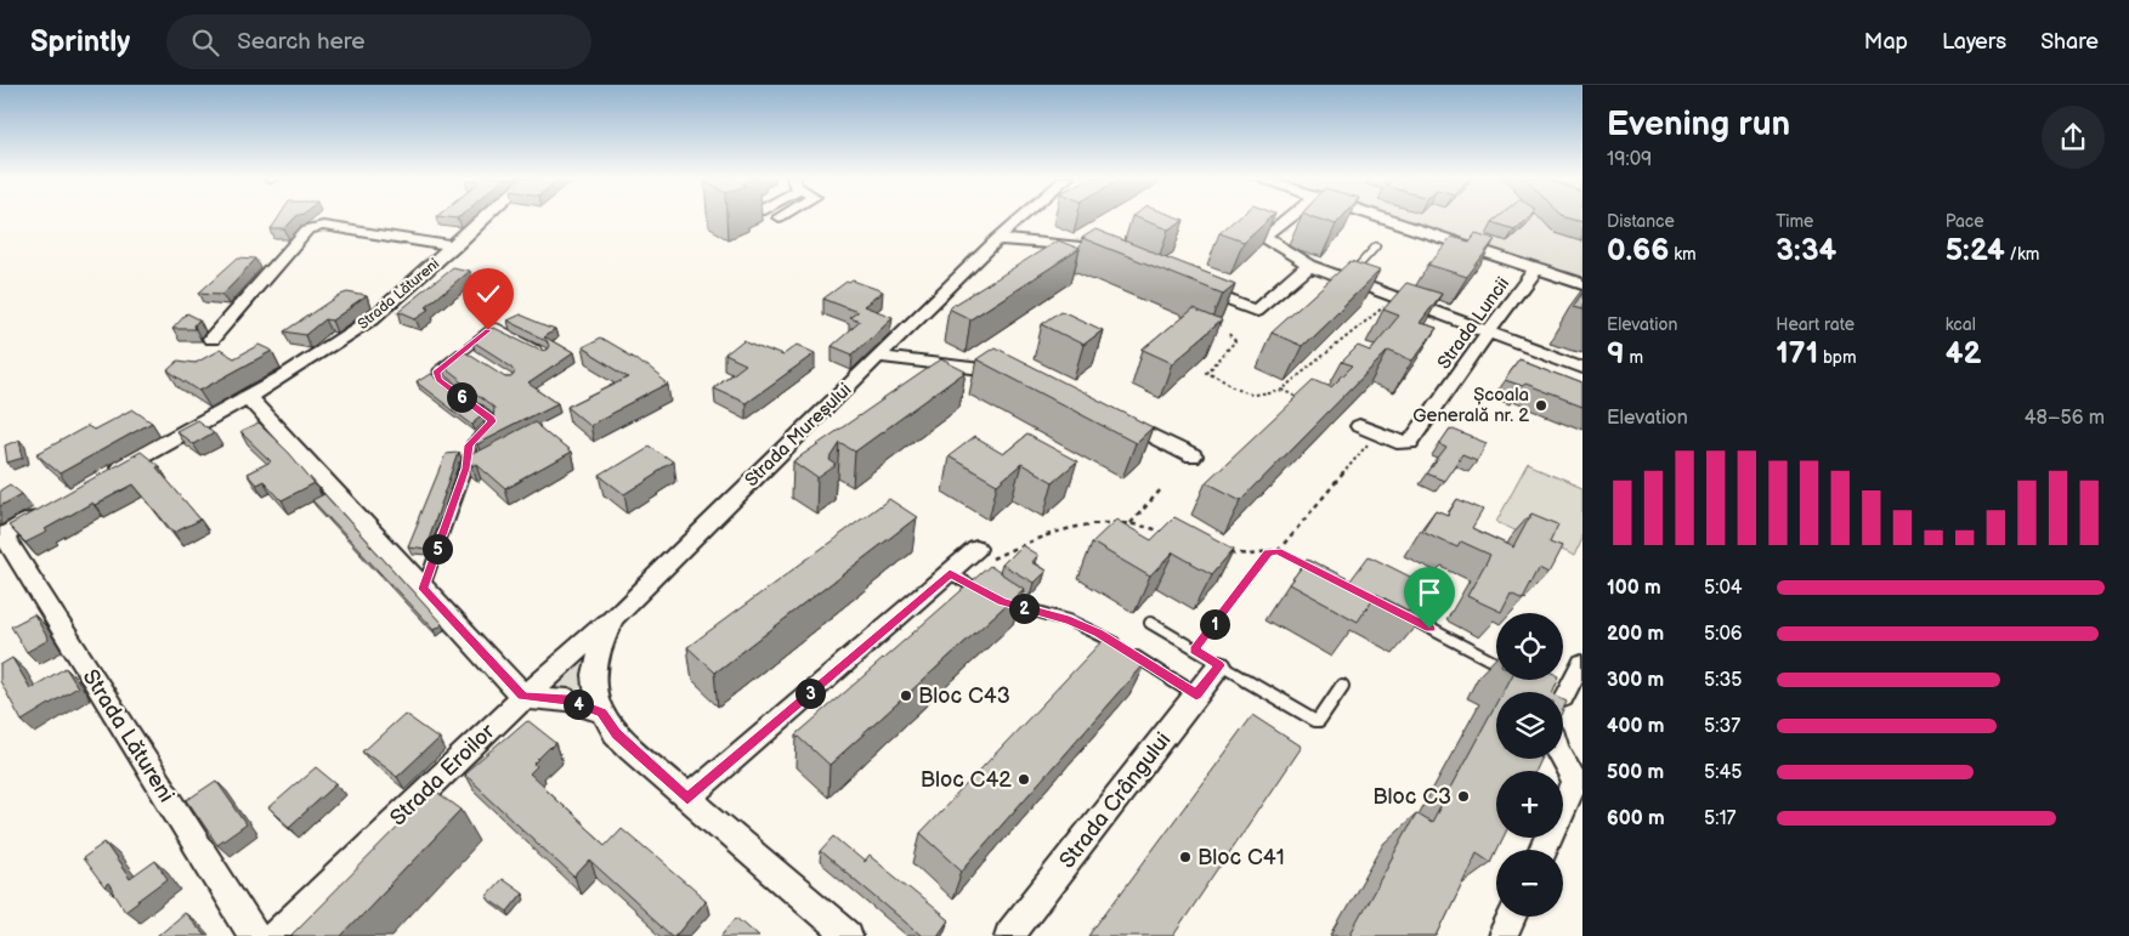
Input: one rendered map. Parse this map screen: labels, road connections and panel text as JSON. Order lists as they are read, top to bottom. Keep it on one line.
{"streets":{"street":["Strada Lătureni","Strada Luncii","Strada Mureșului","Strada Eroilor","Strada Crângului"]},"crossings":[["Strada Mureșului","Strada Eroilor"]],"places":["Școala Generală nr. 2","Bloc C43","Bloc C42","Bloc C3","Bloc C41"],"page":{"header":"Sprintly","search":"Search here","nav":["Map","Layers","Share"],"heading":["Evening run","19:09"],"stats":[["Distance","0.66 km"],["Time","3:34"],["Pace","5:24 /km"],["Elevation","9 m"],["Heart rate","171 bpm"],["kcal","42"]],"pins":["6","5","2","1","3","4"],"chart":["Elevation","48–56 m"],"list":[{"name":"100 m","note":"5:04"},{"name":"200 m","note":"5:06"},{"name":"300 m","note":"5:35"},{"name":"400 m","note":"5:37"},{"name":"500 m","note":"5:45"},{"name":"600 m","note":"5:17"}],"map_buttons":["+","−"]}}
